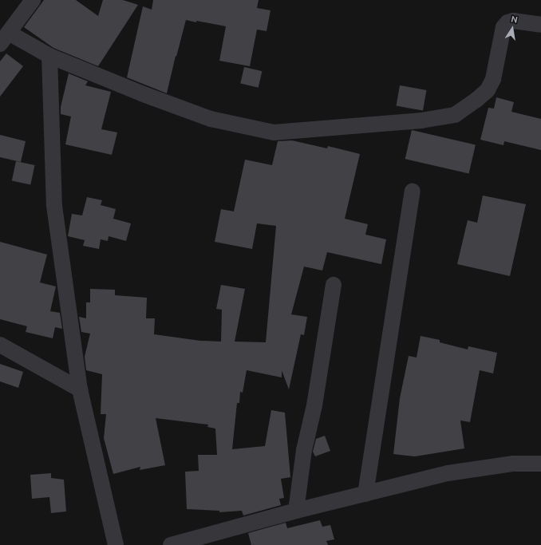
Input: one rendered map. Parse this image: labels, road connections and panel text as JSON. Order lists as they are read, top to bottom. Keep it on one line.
{"north":"top"}
